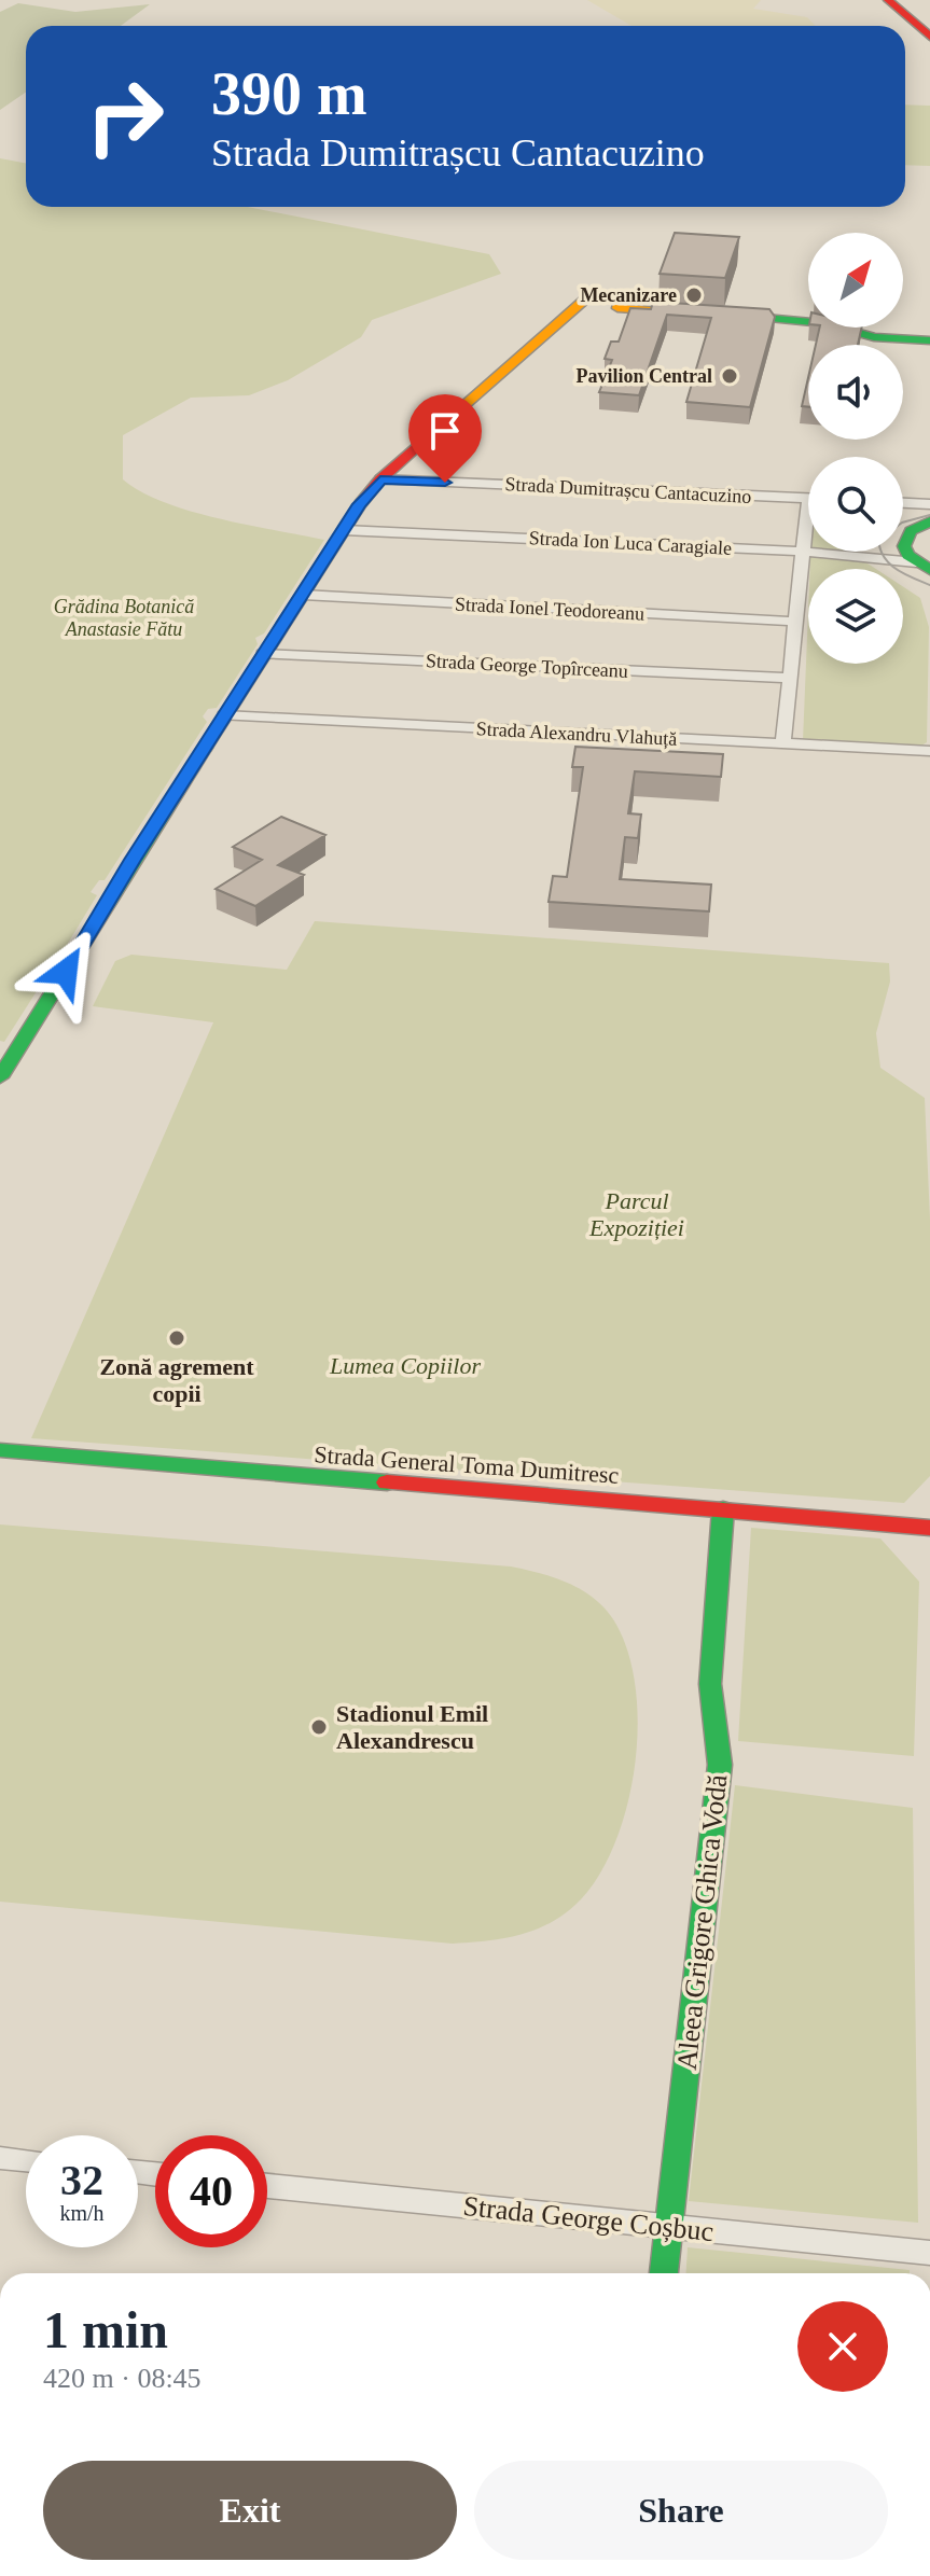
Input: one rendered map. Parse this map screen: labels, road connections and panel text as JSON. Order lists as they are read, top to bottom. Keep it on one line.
{"streets":{"street":["Strada Dumitrașcu Cantacuzino","Strada Ion Luca Caragiale","Strada Ionel Teodoreanu","Strada George Topîrceanu","Strada Alexandru Vlahuță","Strada General Toma Dumitresc","Aleea Grigore Ghica Vodă","Strada George Coșbuc"]},"crossings":[["Strada General Toma Dumitresc","Aleea Grigore Ghica Vodă"],["Aleea Grigore Ghica Vodă","Strada George Coșbuc"]],"parks":["Grădina Botanică Anastasie Fătu","Parcul Expoziției","Lumea Copiilor"],"places":["Mecanizare","Pavilion Central","Zonă agrement copii","Stadionul Emil Alexandrescu"],"north":"top right","page":{"turn":["390 m","Strada Dumitrașcu Cantacuzino"],"speed":"32 km/h","limit":"40","heading":["1 min","420 m · 08:45"],"buttons":["Exit","Share"]}}
